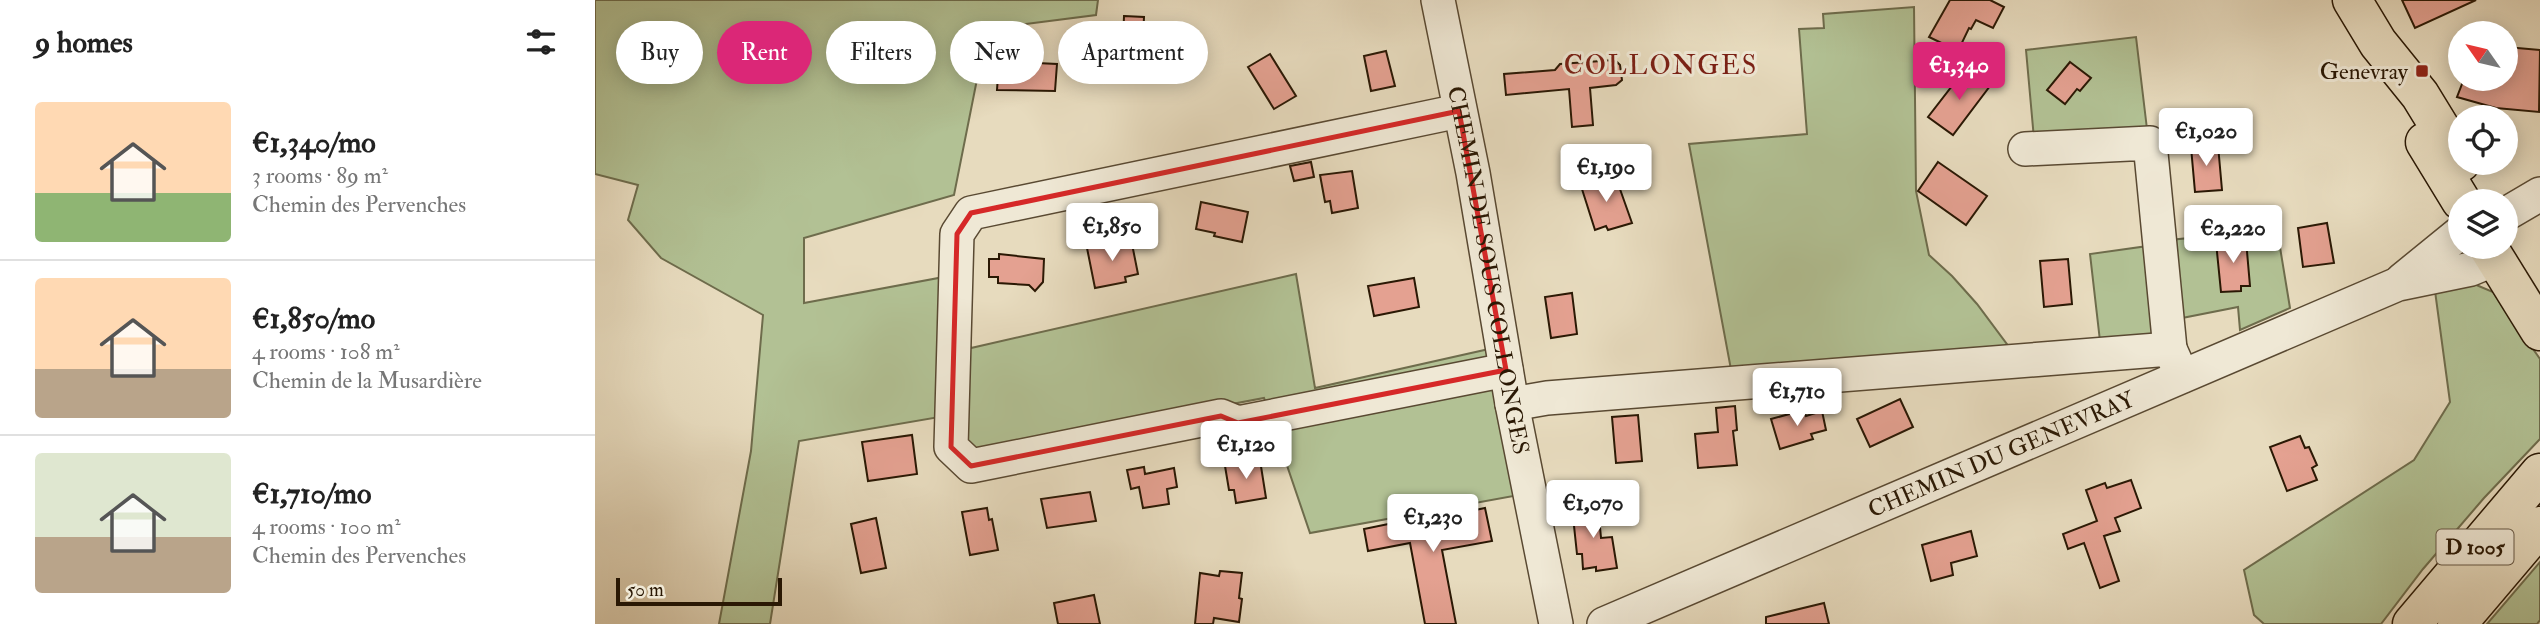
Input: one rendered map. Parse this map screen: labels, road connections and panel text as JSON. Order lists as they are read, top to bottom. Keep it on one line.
{"streets":{"main road":["D 1005"],"street":["CHEMIN DE SOUS COLLONGES","CHEMIN DU GENEVRAY"]},"districts":["COLLONGES"],"places":{"transit":["Genevray"]},"scale_bar":"50 m","north":"top left","page":{"heading":"9 homes","chip":["Buy","Rent","Filters","New","Apartment"],"price":["€1,340","€1,020","€1,190","€1,850","€2,220","€1,710","€1,120","€1,070","€1,230"],"list":[{"name":"€1,340/mo","note":"3 rooms · 89 m² · Chemin des Pervenches"},{"name":"€1,850/mo","note":"4 rooms · 108 m² · Chemin de la Musardière"},{"name":"€1,710/mo","note":"4 rooms · 100 m² · Chemin des Pervenches"}],"scale":"50 m"}}
